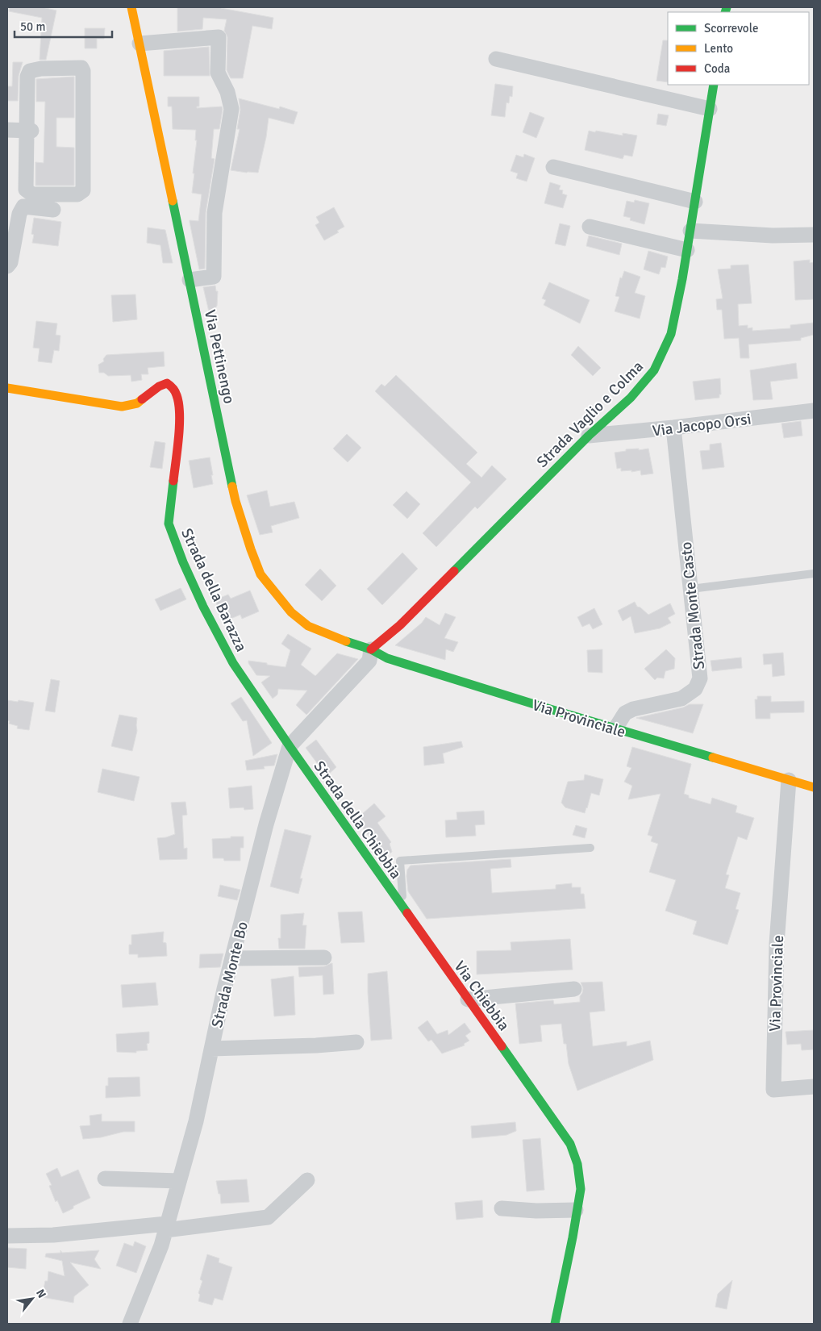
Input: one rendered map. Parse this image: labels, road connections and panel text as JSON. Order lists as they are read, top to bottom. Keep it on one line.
{"streets":{"street":["Via Pettinengo","Strada Vaglio e Colma","Via Jacopo Orsi","Strada della Barazza","Strada Monte Casto","Via Provinciale","Strada della Chiebbia","Strada Monte Bo","Via Chiebbia"]},"crossings":[["Via Pettinengo","Strada Vaglio e Colma"],["Via Pettinengo","Via Provinciale"],["Via Pettinengo","Strada Monte Bo"],["Strada Vaglio e Colma","Via Jacopo Orsi"],["Strada Vaglio e Colma","Via Provinciale"],["Strada Vaglio e Colma","Strada Monte Bo"],["Via Jacopo Orsi","Strada Monte Casto"],["Strada della Barazza","Strada della Chiebbia"],["Strada della Barazza","Strada Monte Bo"],["Strada Monte Casto","Via Provinciale"],["Via Provinciale","Strada Monte Bo"],["Strada della Chiebbia","Strada Monte Bo"],["Strada della Chiebbia","Via Chiebbia"]],"legend":["Scorrevole","Lento","Coda"],"scale_bar":"50 m","north":"top right"}
